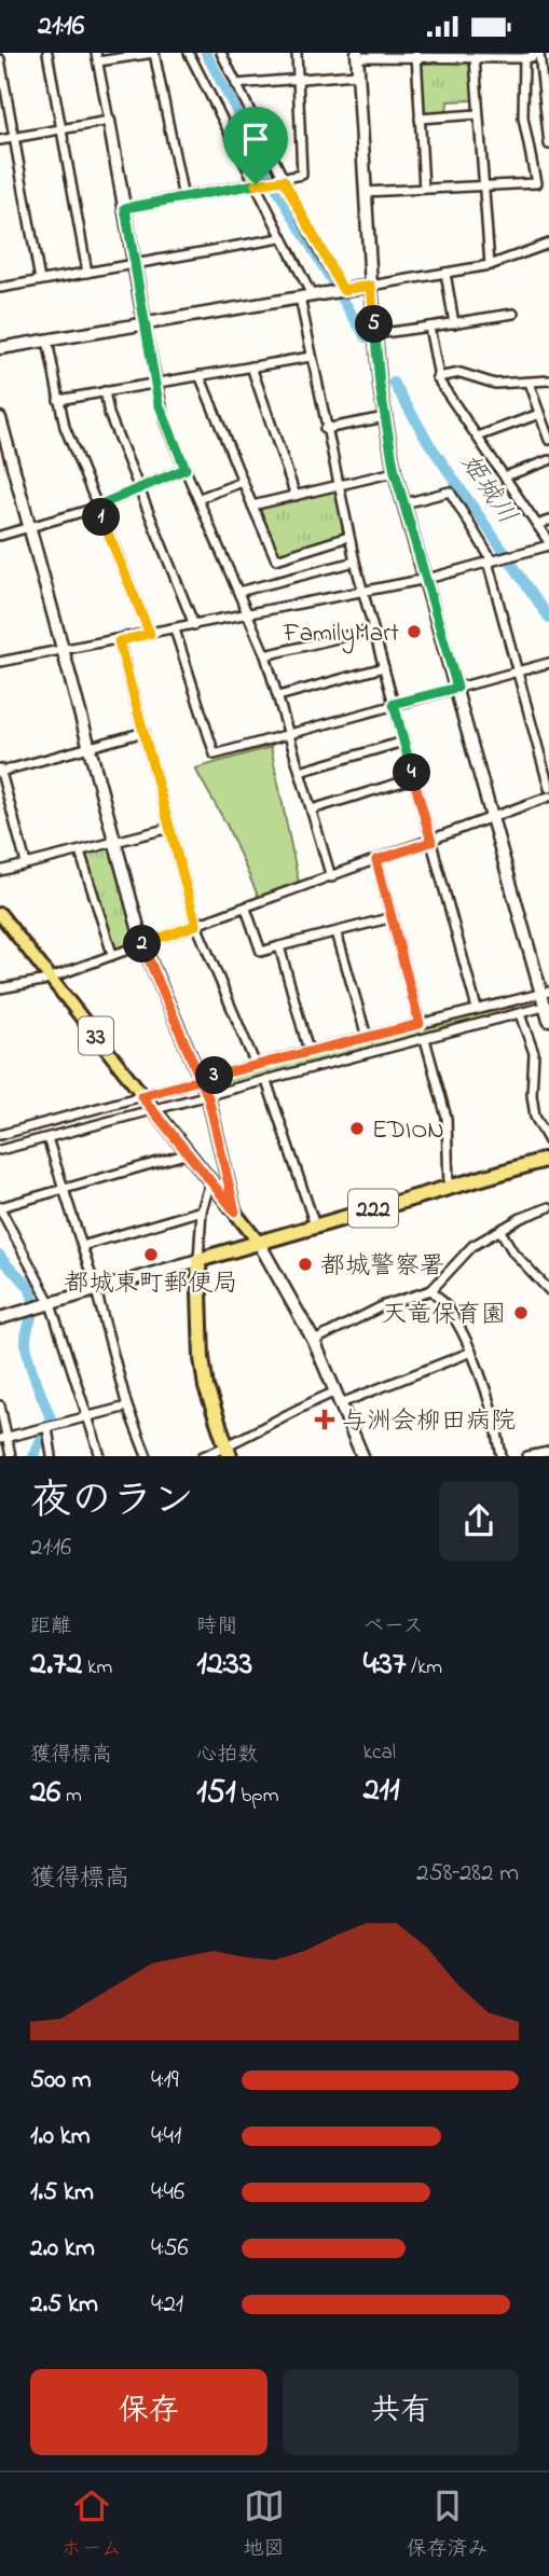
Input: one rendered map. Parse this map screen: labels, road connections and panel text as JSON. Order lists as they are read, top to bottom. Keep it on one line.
{"streets":{"highway":["222"],"main road":["33"]},"crossings":[["33","222"]],"water":["姫城川"],"places":{"other":["FamilyMart","EDION","都城東町郵便局","都城警察署","天竜保育園"],"health":["与洲会柳田病院"]},"page":{"status":"21:16","pins":["5","1","4","2","3"],"heading":["夜のラン","21:16"],"stats":[["距離","2.72 km"],["時間","12:33"],["ペース","4:37 /km"],["獲得標高","26 m"],["心拍数","151 bpm"],["kcal","211"]],"chart":["獲得標高","258–282 m"],"list":[{"name":"500 m","note":"4:19"},{"name":"1.0 km","note":"4:41"},{"name":"1.5 km","note":"4:46"},{"name":"2.0 km","note":"4:56"},{"name":"2.5 km","note":"4:21"}],"buttons":["保存","共有"],"tabs":["ホーム","地図","保存済み"]}}
